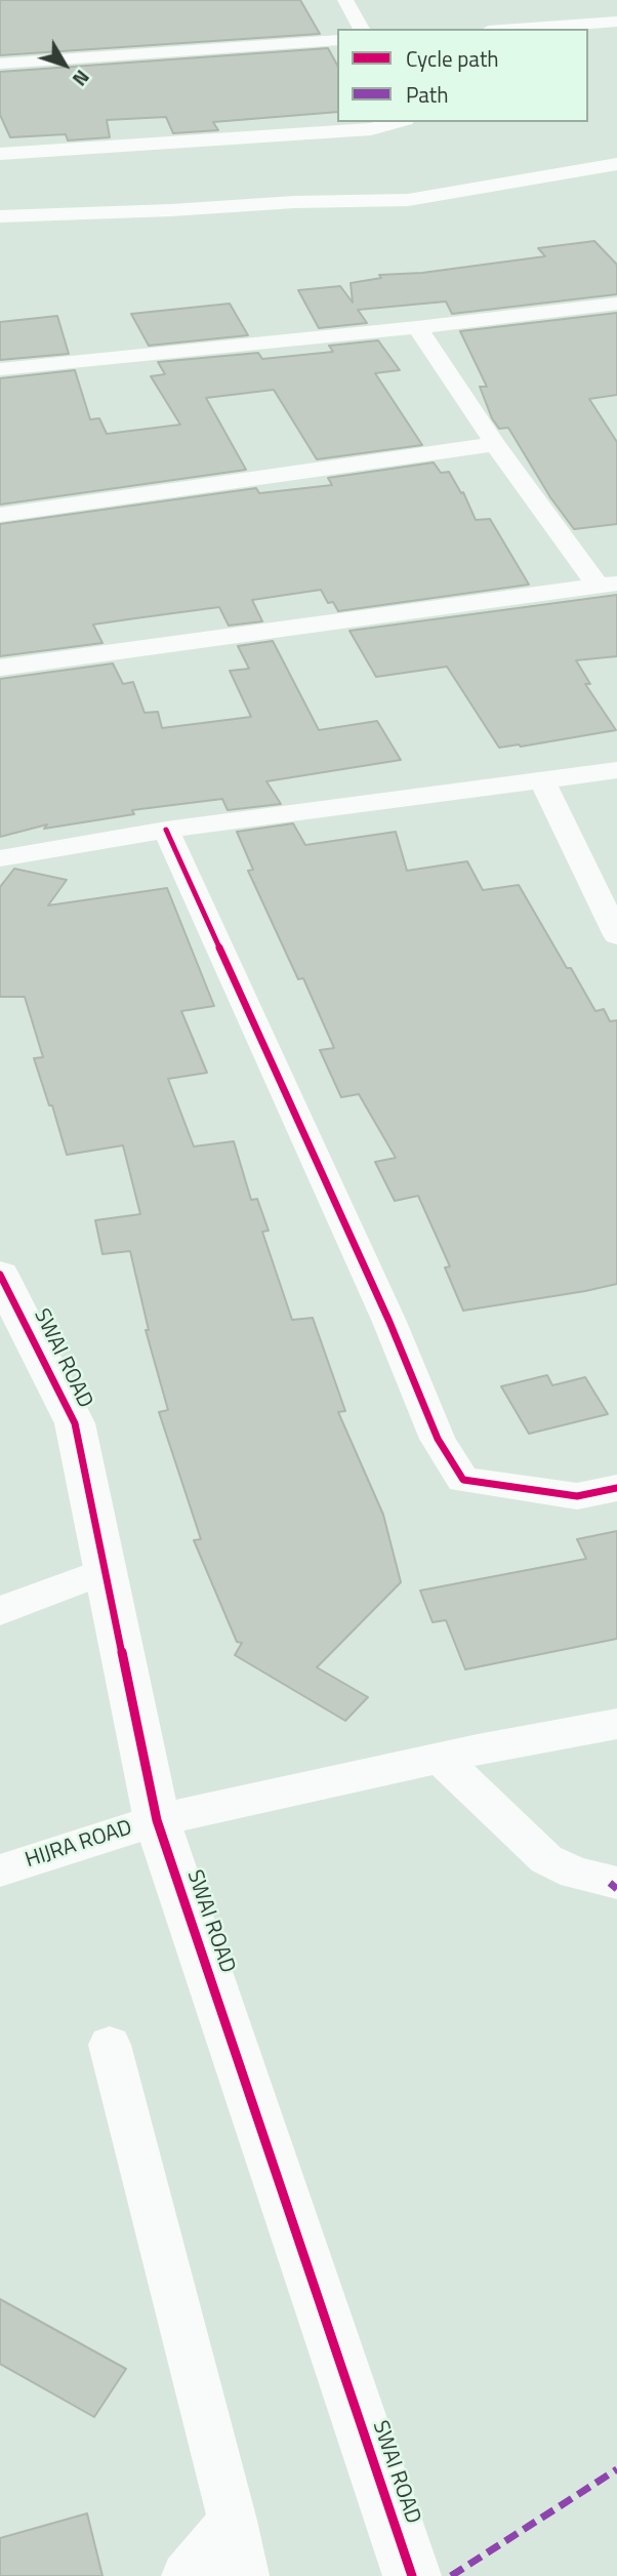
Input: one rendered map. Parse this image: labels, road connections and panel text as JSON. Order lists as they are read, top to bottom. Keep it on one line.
{"streets":{"street":["SWAI ROAD","HIJRA ROAD"]},"crossings":[["SWAI ROAD","HIJRA ROAD"]],"legend":["Cycle path","Path"],"north":"bottom right"}
